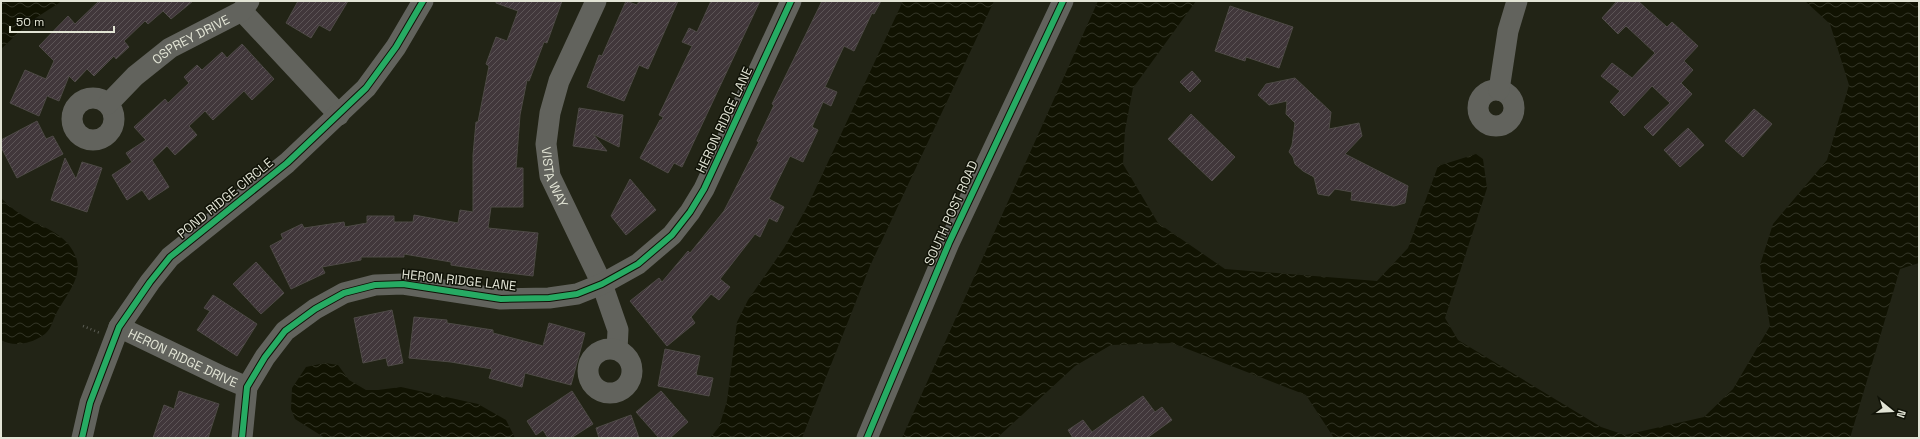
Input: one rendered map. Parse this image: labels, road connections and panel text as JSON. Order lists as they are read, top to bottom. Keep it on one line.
{"streets":{"street":["OSPREY DRIVE","HERON RIDGE LANE","VISTA WAY","POND RIDGE CIRCLE","SOUTH POST ROAD","HERON RIDGE DRIVE"]},"crossings":[["OSPREY DRIVE","POND RIDGE CIRCLE"],["HERON RIDGE LANE","VISTA WAY"],["HERON RIDGE LANE","HERON RIDGE DRIVE"],["POND RIDGE CIRCLE","HERON RIDGE DRIVE"]],"scale_bar":"50 m","north":"right"}
